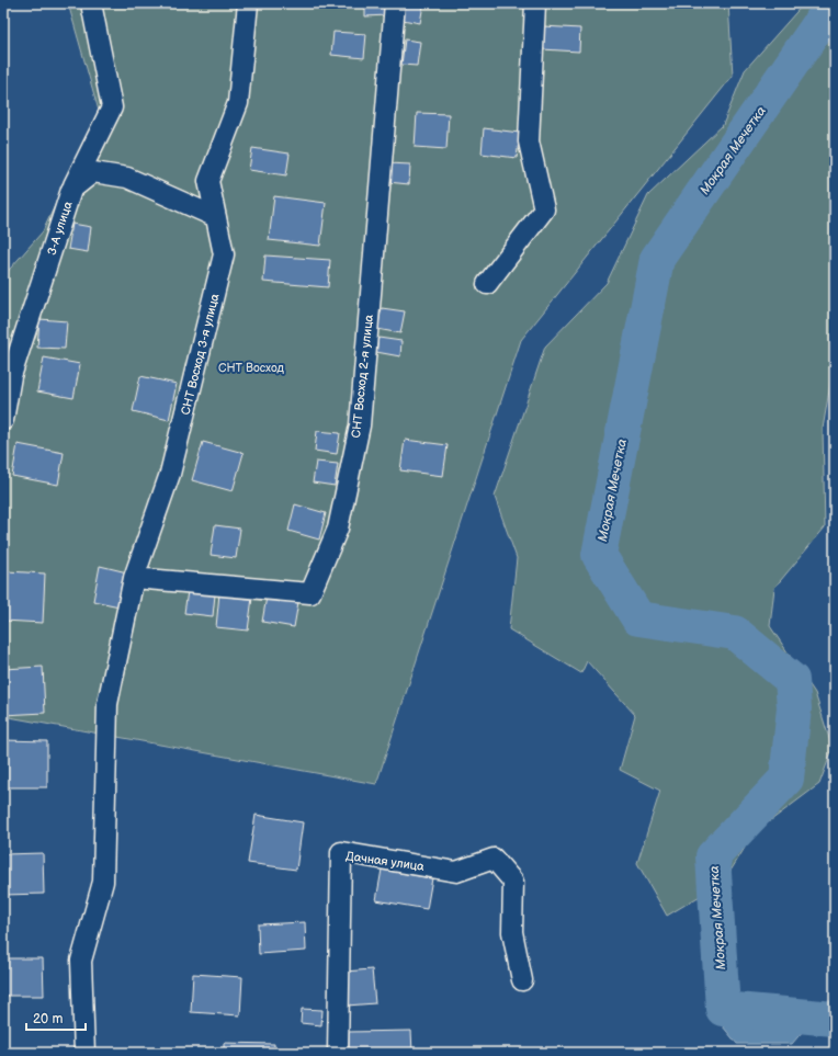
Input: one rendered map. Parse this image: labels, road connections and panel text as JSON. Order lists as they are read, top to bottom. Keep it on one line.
{"streets":{"street":["3-А улица","СНТ Восход 3-я улица","СНТ Восход 2-я улица","Дачная улица"]},"crossings":[["3-А улица","СНТ Восход 3-я улица"],["СНТ Восход 3-я улица","СНТ Восход 2-я улица"]],"water":["Мокрая Мечетка"],"parks":["СНТ Восход"],"scale_bar":"20 m"}
